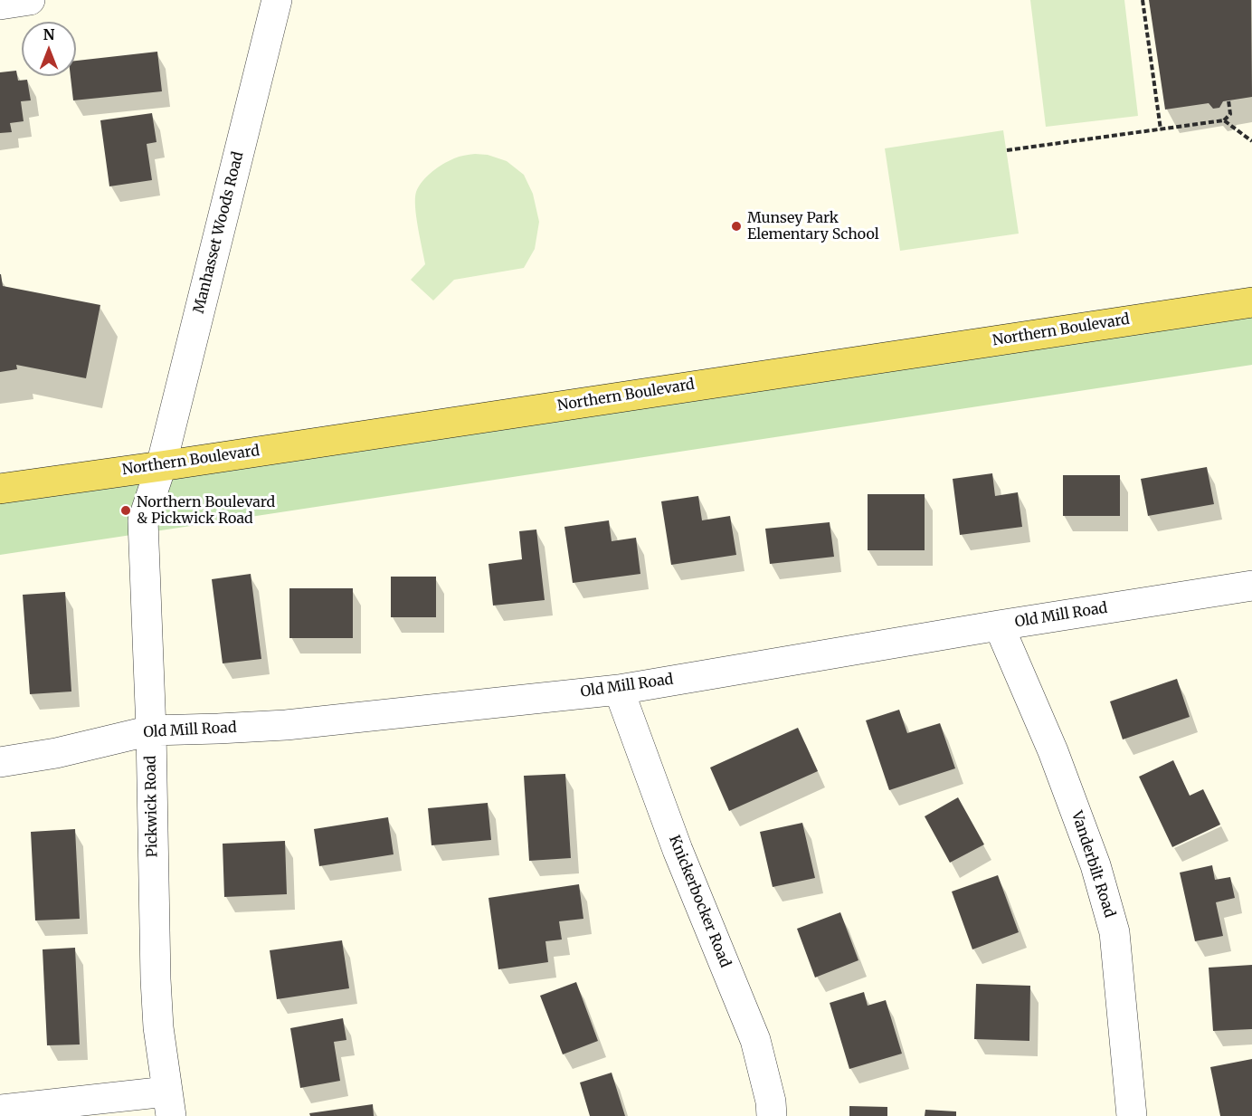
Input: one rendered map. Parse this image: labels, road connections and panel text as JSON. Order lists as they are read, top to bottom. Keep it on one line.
{"streets":{"main road":["Northern Boulevard"],"street":["Manhasset Woods Road","Old Mill Road","Pickwick Road","Vanderbilt Road","Knickerbocker Road"]},"crossings":[["Manhasset Woods Road","Northern Boulevard"],["Manhasset Woods Road","Pickwick Road"],["Northern Boulevard","Pickwick Road"],["Old Mill Road","Pickwick Road"],["Old Mill Road","Vanderbilt Road"],["Old Mill Road","Knickerbocker Road"]],"places":["Munsey Park Elementary School","Northern Boulevard & Pickwick Road"],"north":"top"}
